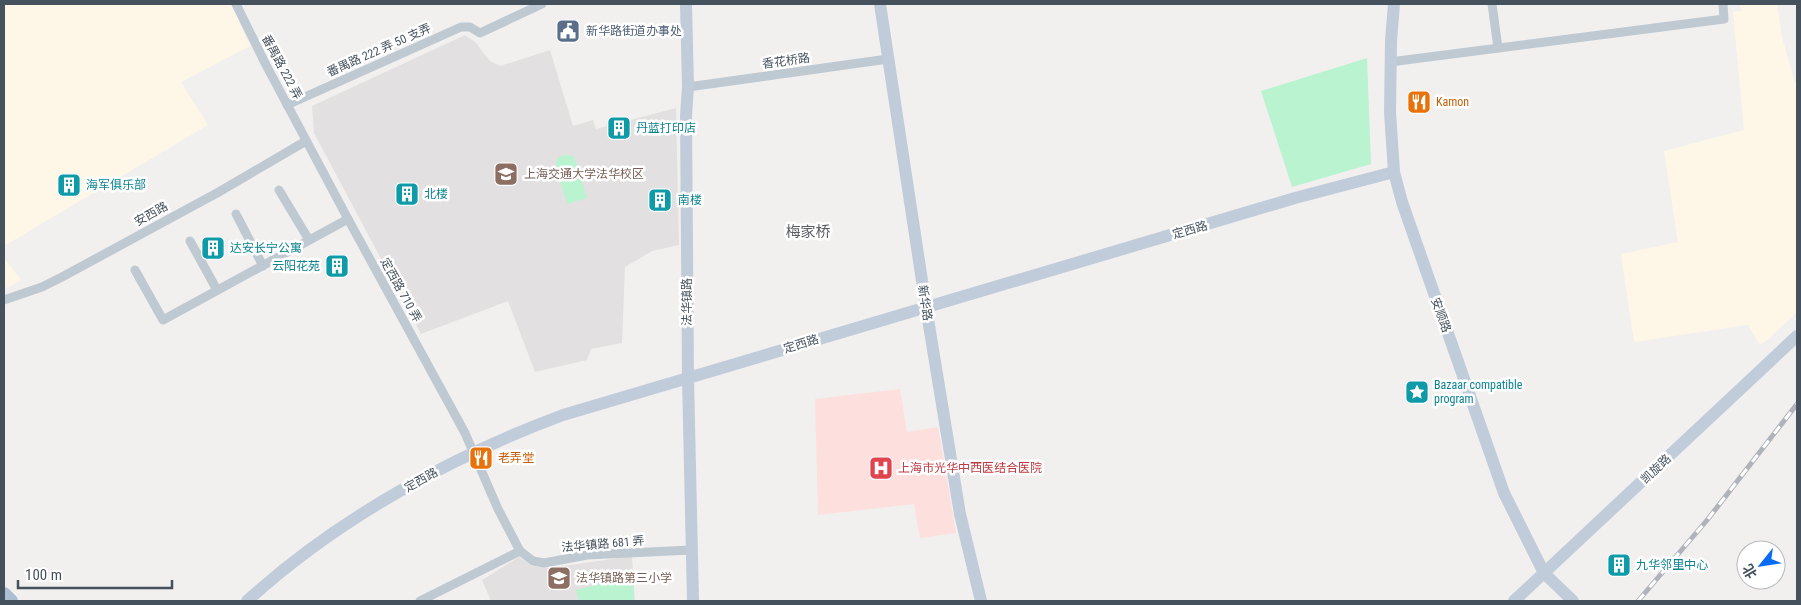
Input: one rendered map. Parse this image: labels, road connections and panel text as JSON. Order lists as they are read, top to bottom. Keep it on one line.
{"streets":{"street":["番禺路 222 弄 50 支弄","香花桥路","番禺路 222 弄","安西路","定西路","定西路 710 弄","法华镇路","新华路","安顺路","凯旋路","法华镇路 681 弄"]},"crossings":[["番禺路 222 弄 50 支弄","番禺路 222 弄"],["香花桥路","法华镇路"],["香花桥路","新华路"],["番禺路 222 弄","安西路"],["番禺路 222 弄","定西路 710 弄"],["安西路","定西路 710 弄"],["定西路","定西路 710 弄"],["定西路","法华镇路"],["定西路","新华路"],["定西路","安顺路"],["定西路 710 弄","法华镇路 681 弄"],["法华镇路","法华镇路 681 弄"],["安顺路","凯旋路"]],"districts":["梅家桥"],"places":{"public building":["新华路街道办事处"],"restaurant":["Kamon","老弄堂"],"building":["丹蓝打印店","海军俱乐部","北楼","南楼","达安长宁公寓","云阳花苑","九华邻里中心"],"school or university":["上海交通大学法华校区","法华镇路第三小学"],"place":["Bazaar compatible program"],"hospital":["上海市光华中西医结合医院"]},"scale_bar":"100 m","north":"bottom left"}
